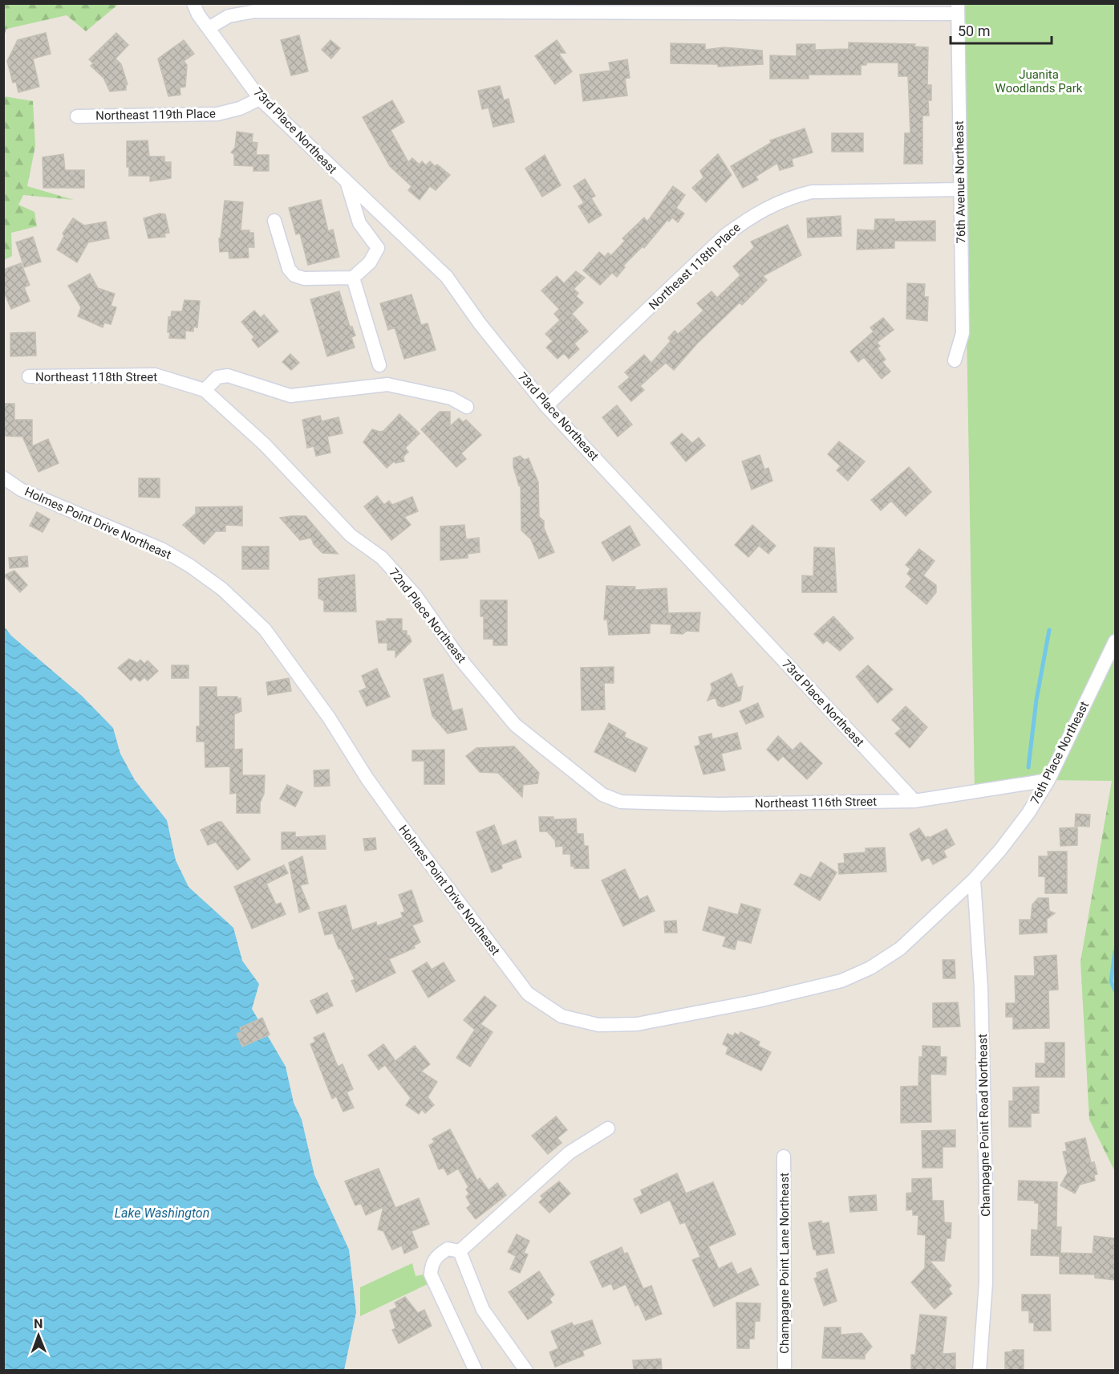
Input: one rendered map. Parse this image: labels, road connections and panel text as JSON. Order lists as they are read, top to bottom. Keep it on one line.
{"streets":{"street":["Northeast 119th Place","73rd Place Northeast","76th Avenue Northeast","Northeast 118th Place","Northeast 118th Street","Holmes Point Drive Northeast","72nd Place Northeast","76th Place Northeast","Northeast 116th Street","Champagne Point Road Northeast","Champagne Point Lane Northeast"]},"crossings":[["Northeast 119th Place","73rd Place Northeast"],["73rd Place Northeast","Northeast 118th Place"],["73rd Place Northeast","Northeast 116th Street"],["76th Avenue Northeast","Northeast 118th Place"],["Northeast 118th Street","72nd Place Northeast"],["Holmes Point Drive Northeast","76th Place Northeast"],["Holmes Point Drive Northeast","Champagne Point Road Northeast"],["72nd Place Northeast","Northeast 116th Street"],["76th Place Northeast","Northeast 116th Street"],["76th Place Northeast","Champagne Point Road Northeast"]],"water":["Lake Washington"],"parks":["Juanita Woodlands Park"],"scale_bar":"50 m","north":"top"}
